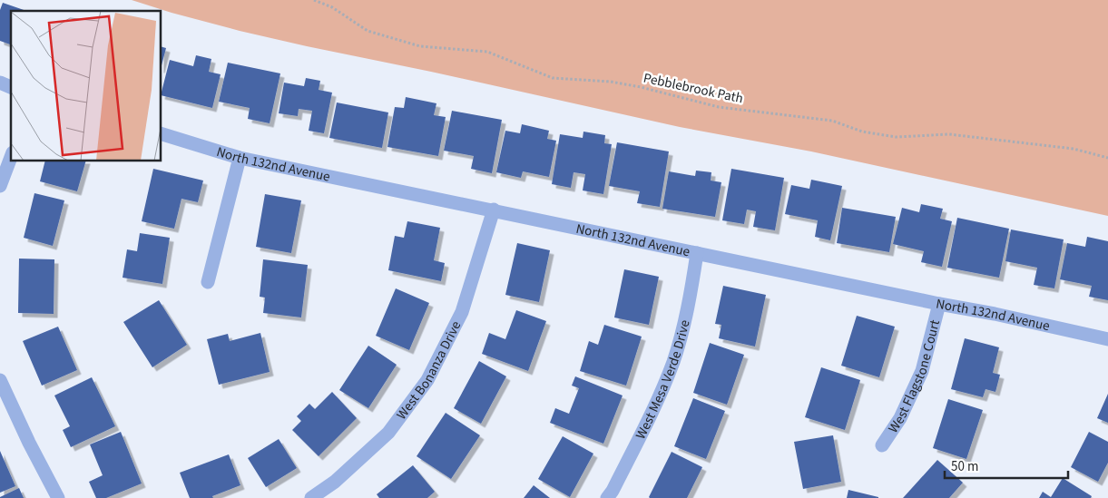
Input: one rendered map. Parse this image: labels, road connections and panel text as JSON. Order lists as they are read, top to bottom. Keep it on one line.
{"streets":{"street":["North 132nd Avenue","West Bonanza Drive","West Flagstone Court","West Mesa Verde Drive"],"path":["Pebblebrook Path"]},"crossings":[["North 132nd Avenue","West Bonanza Drive"],["North 132nd Avenue","West Flagstone Court"],["North 132nd Avenue","West Mesa Verde Drive"]],"scale_bar":"50 m"}
